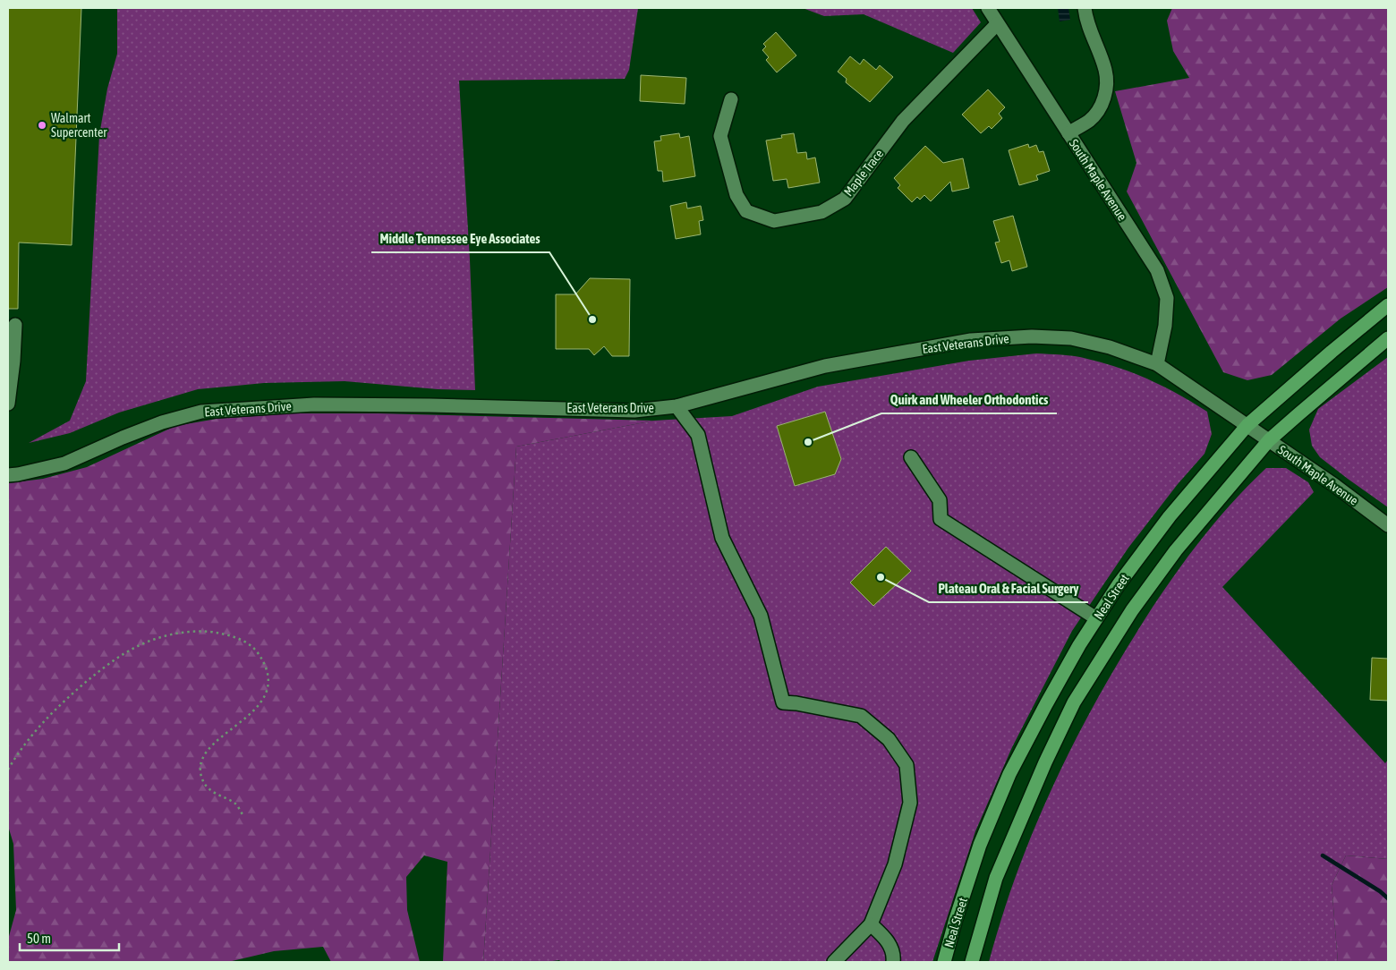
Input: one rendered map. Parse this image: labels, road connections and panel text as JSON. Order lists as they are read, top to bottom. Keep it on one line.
{"streets":{"main road":["Neal Street"],"street":["Maple Trace","South Maple Avenue","East Veterans Drive"]},"crossings":[["Maple Trace","South Maple Avenue"],["South Maple Avenue","East Veterans Drive"],["South Maple Avenue","Neal Street"],["East Veterans Drive","Neal Street"]],"places":["Walmart Supercenter","Middle Tennessee Eye Associates","Quirk and Wheeler Orthodontics","Plateau Oral & Facial Surgery"],"scale_bar":"50 m"}
